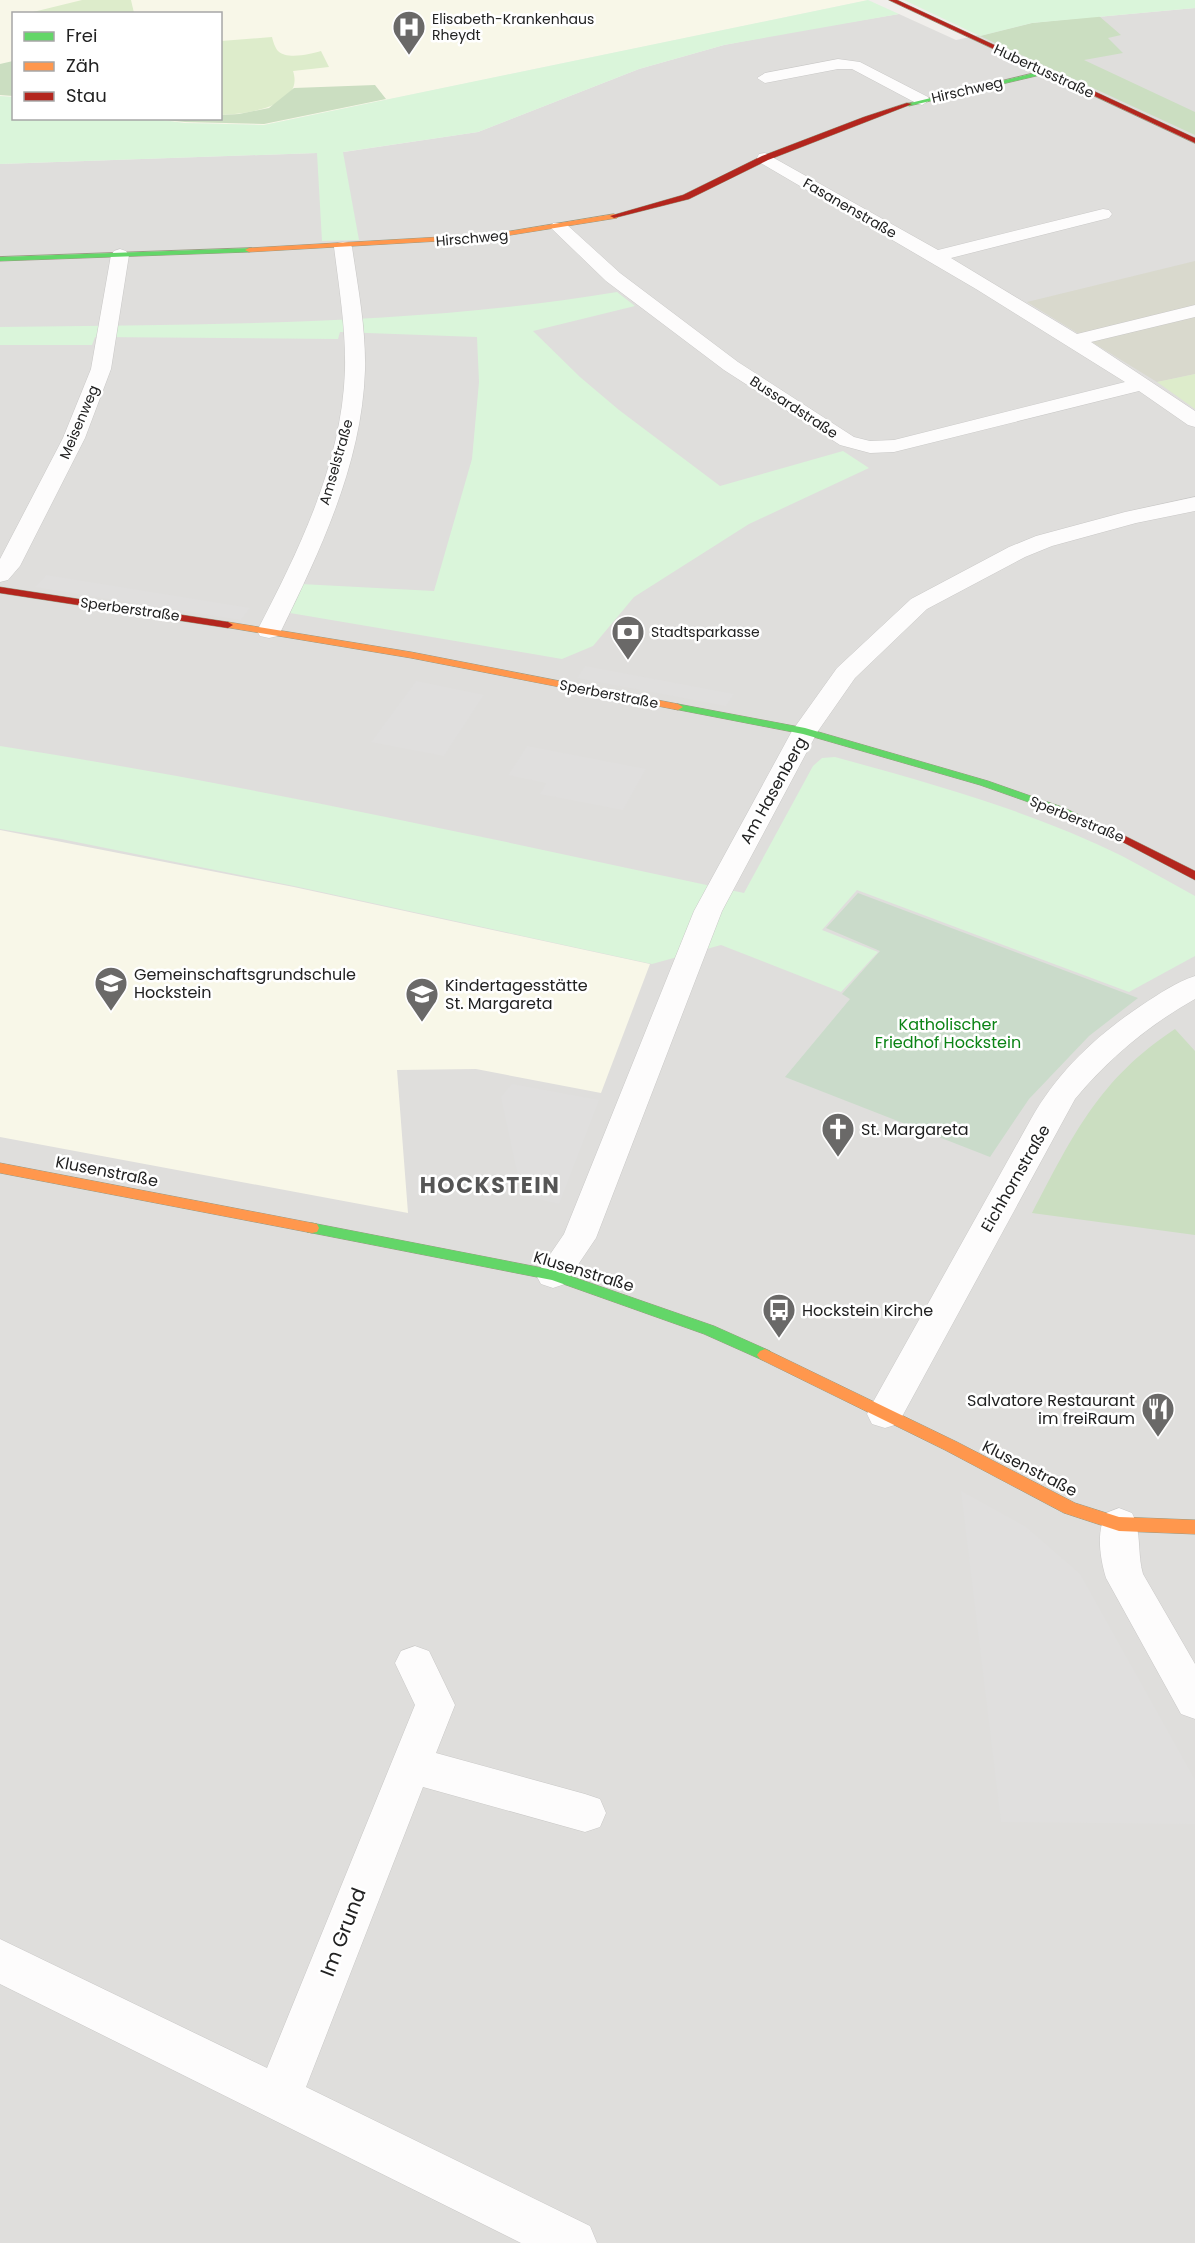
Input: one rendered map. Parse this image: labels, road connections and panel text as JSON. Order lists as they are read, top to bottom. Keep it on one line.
{"streets":{"street":["Hubertusstraße","Hirschweg","Fasanenstraße","Bussardstraße","Meisenweg","Amselstraße","Sperberstraße","Am Hasenberg","Klusenstraße","Eichhornstraße","Im Grund"]},"crossings":[["Hubertusstraße","Hirschweg"],["Hirschweg","Fasanenstraße"],["Hirschweg","Bussardstraße"],["Hirschweg","Meisenweg"],["Hirschweg","Amselstraße"],["Fasanenstraße","Bussardstraße"],["Amselstraße","Sperberstraße"],["Sperberstraße","Am Hasenberg"],["Am Hasenberg","Klusenstraße"],["Klusenstraße","Eichhornstraße"]],"districts":["HOCKSTEIN"],"parks":["Katholischer Friedhof Hockstein"],"places":{"hospital":["Elisabeth-Krankenhaus Rheydt"],"bank":["Stadtsparkasse"],"school or university":["Gemeinschaftsgrundschule Hockstein","Kindertagesstätte St. Margareta"],"church":["St. Margareta"],"bus stop":["Hockstein Kirche"],"restaurant":["Salvatore Restaurant im freiRaum"]},"legend":["Frei","Zäh","Stau"]}
